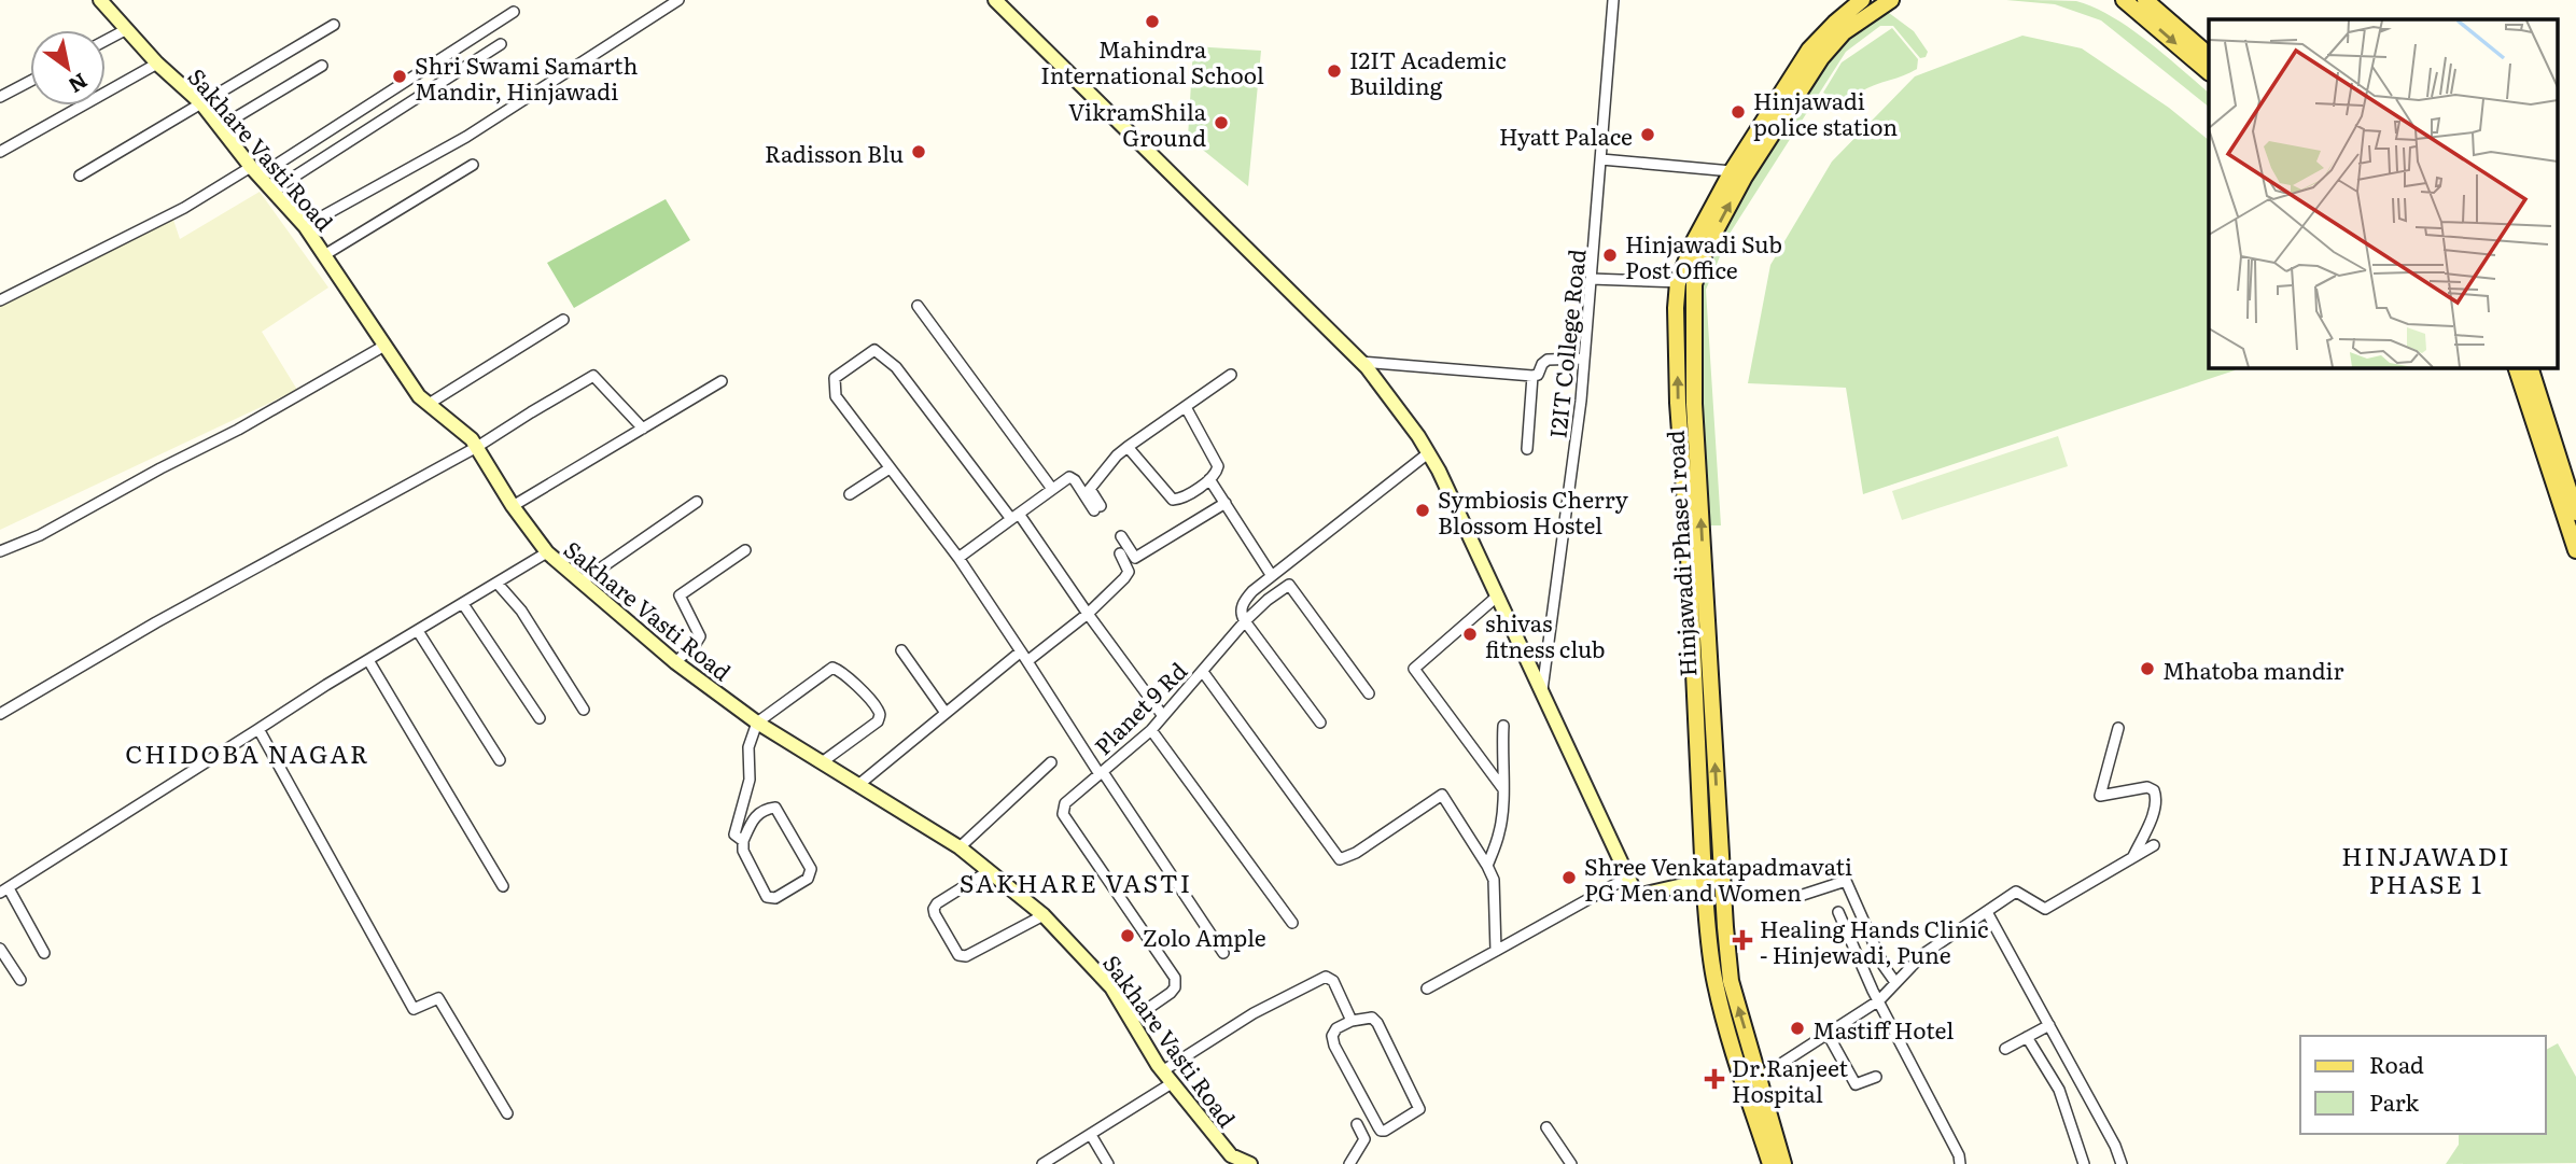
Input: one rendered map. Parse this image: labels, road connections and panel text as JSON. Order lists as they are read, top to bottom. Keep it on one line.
{"streets":{"main road":["Hinjawadi Phase 1 road"],"street":["Sakhare Vasti Road","I2IT College Road","Planet 9 Rd"]},"crossings":[["Sakhare Vasti Road","Planet 9 Rd"]],"one_way":["Hinjawadi Phase 1 road"],"districts":["CHIDOBA NAGAR","HINJAWADI PHASE 1","SAKHARE VASTI"],"places":{"other":["Mahindra International School","I2IT Academic Building","Shri Swami Samarth Mandir, Hinjawadi","Hinjawadi police station","VikramShila Ground","Hyatt Palace","Radisson Blu","Hinjawadi Sub Post Office","Symbiosis Cherry Blossom Hostel","shivas fitness club","Mhatoba mandir","Shree Venkatapadmavati PG Men and Women","Zolo Ample","Mastiff Hotel"],"health":["Healing Hands Clinic - Hinjewadi, Pune","Dr.Ranjeet Hospital"]},"legend":["Road","Park"],"north":"bottom right"}
